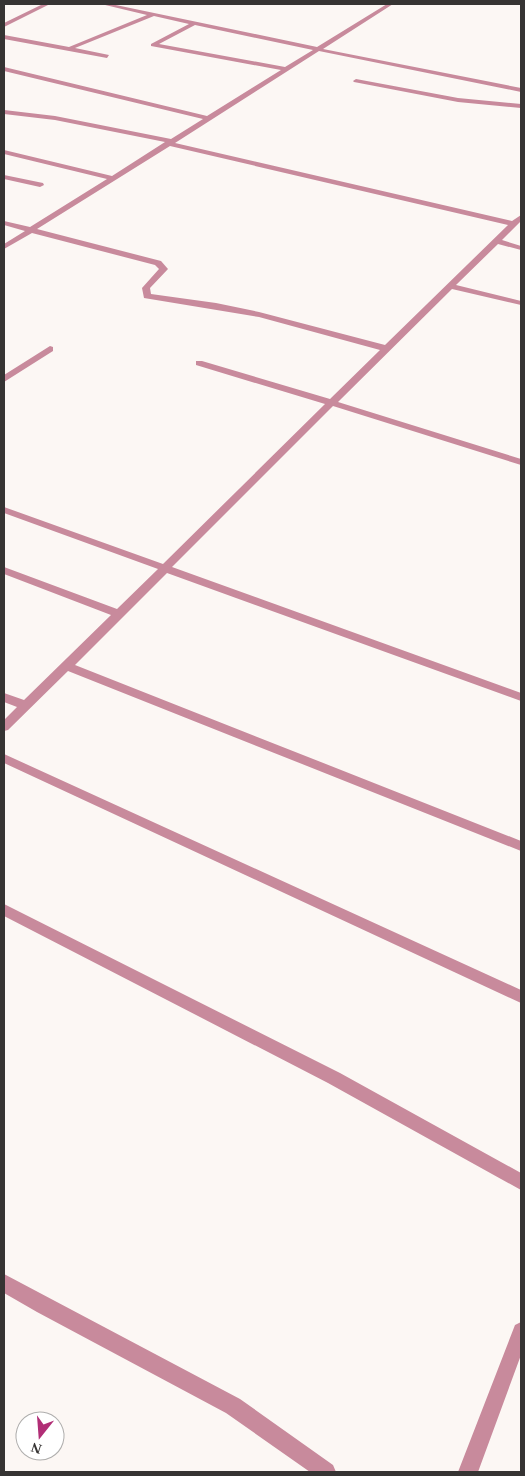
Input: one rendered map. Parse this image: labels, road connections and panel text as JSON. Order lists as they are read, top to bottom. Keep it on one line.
{"north":"bottom"}
